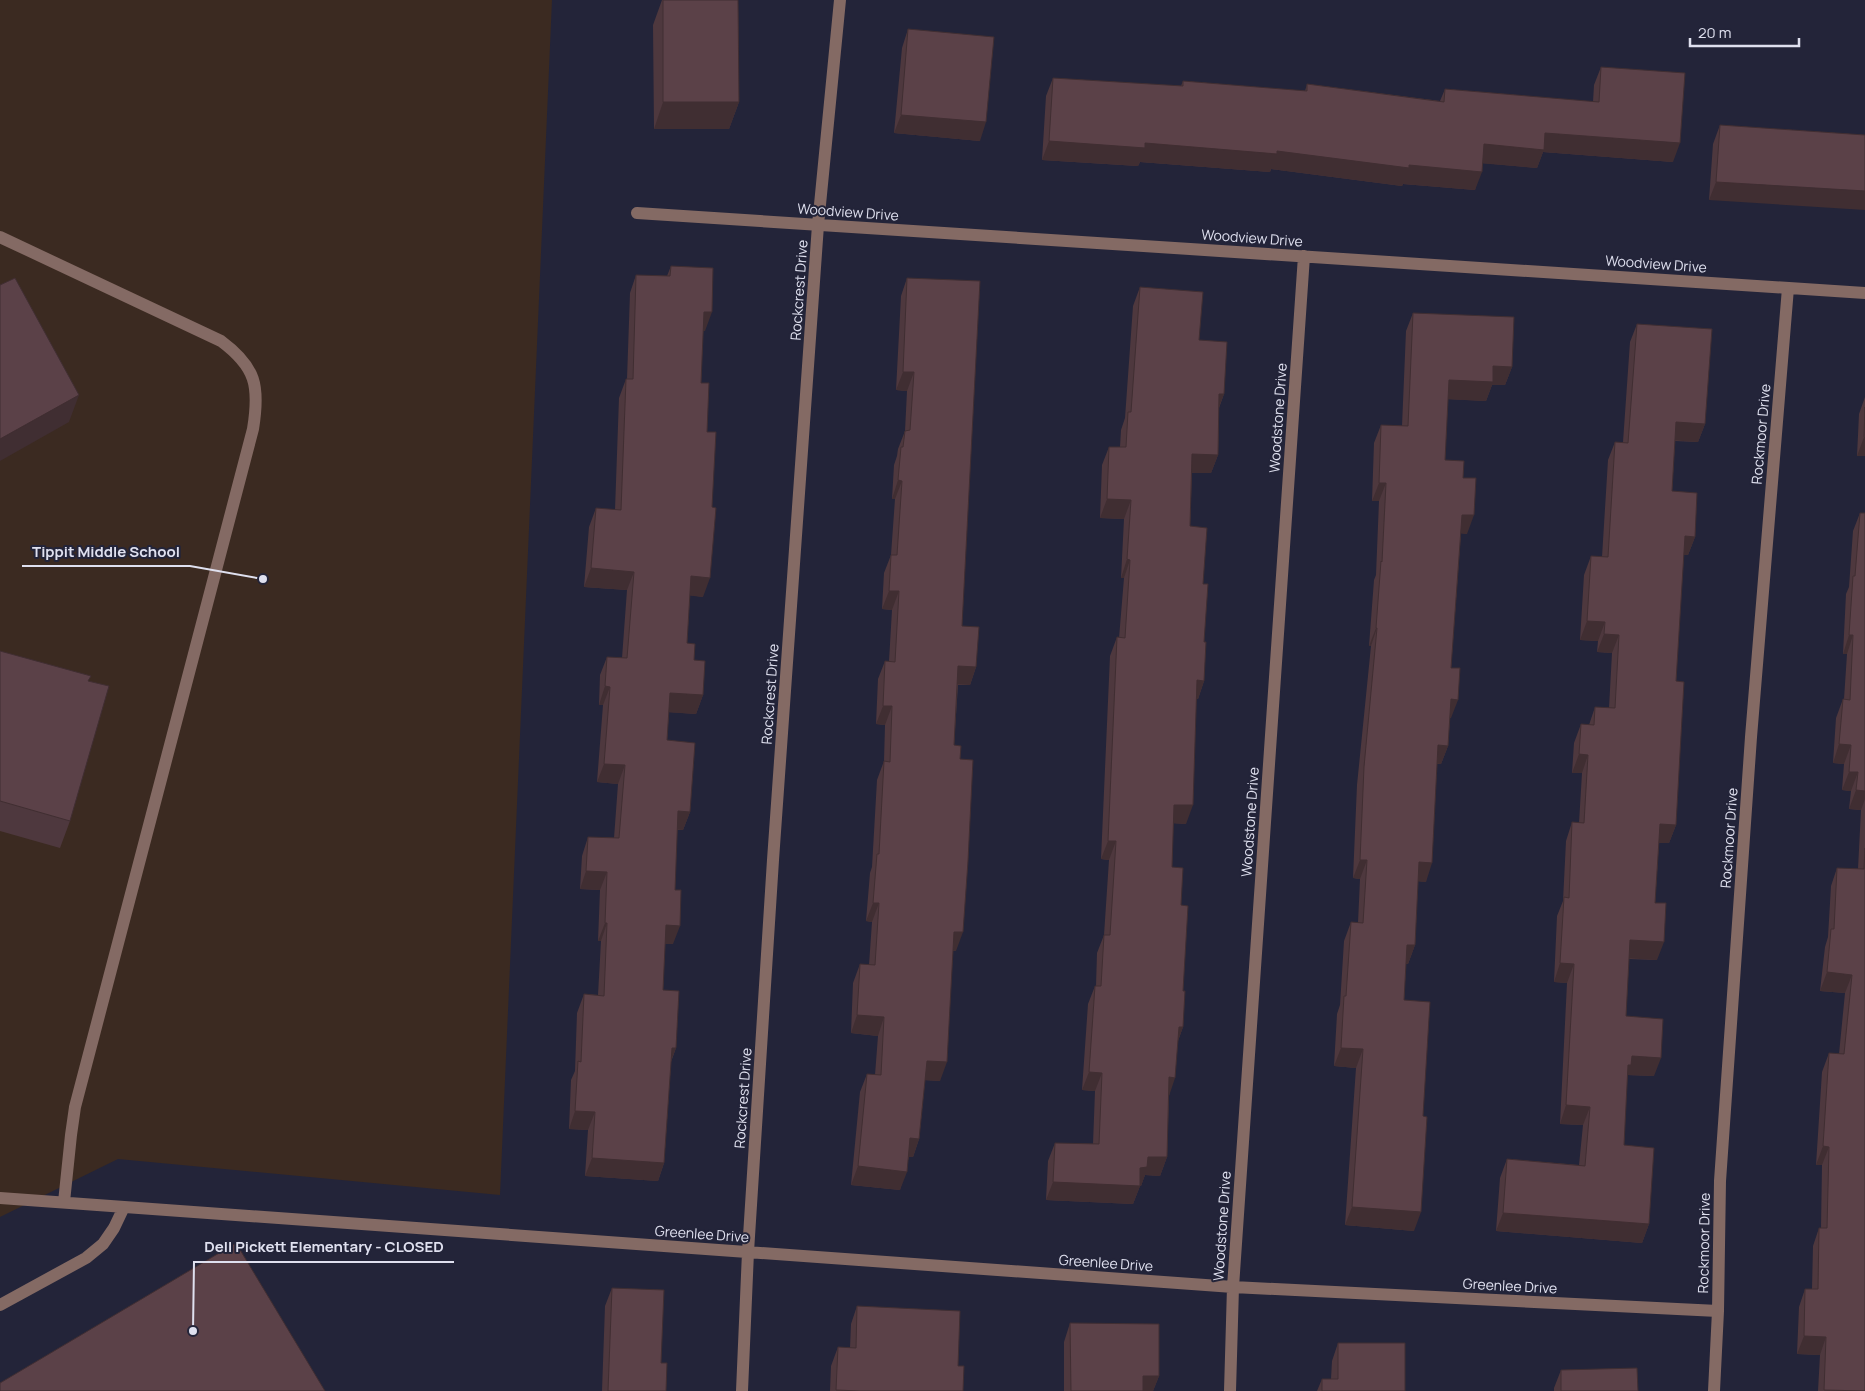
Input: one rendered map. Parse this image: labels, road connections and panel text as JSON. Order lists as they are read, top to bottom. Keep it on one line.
{"streets":{"street":["Woodview Drive","Rockcrest Drive","Woodstone Drive","Rockmoor Drive","Greenlee Drive"]},"crossings":[["Woodview Drive","Rockcrest Drive"],["Woodview Drive","Woodstone Drive"],["Woodview Drive","Rockmoor Drive"],["Rockcrest Drive","Greenlee Drive"],["Woodstone Drive","Greenlee Drive"],["Rockmoor Drive","Greenlee Drive"]],"places":["Tippit Middle School","Dell Pickett Elementary - CLOSED"],"scale_bar":"20 m"}
